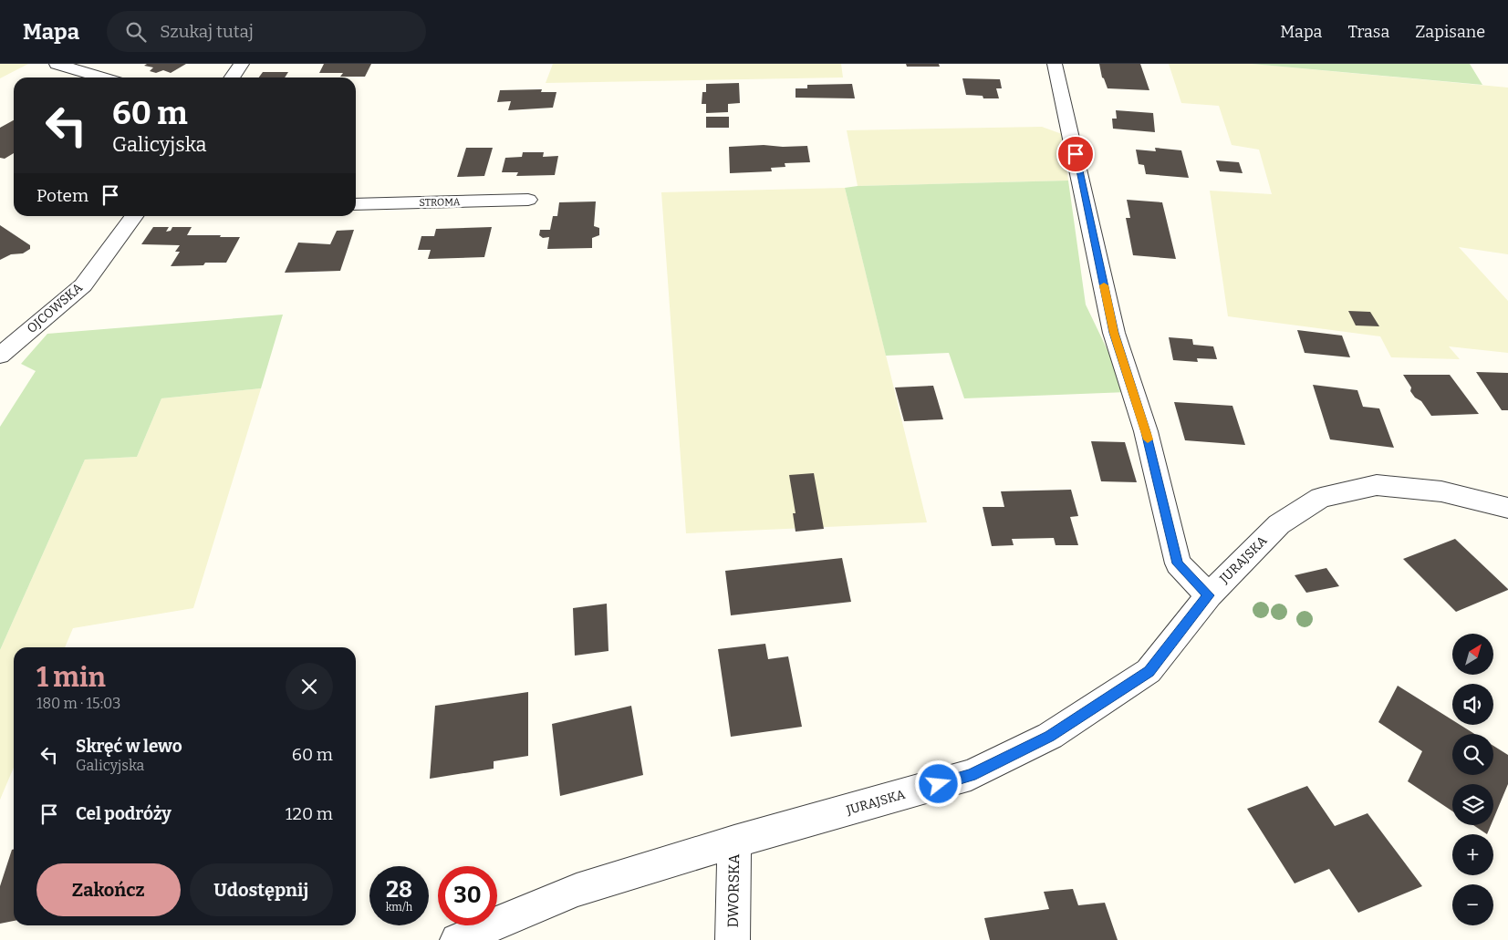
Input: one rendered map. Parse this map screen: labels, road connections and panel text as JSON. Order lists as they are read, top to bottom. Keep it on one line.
{"streets":{"street":["STROMA","OJCOWSKA","JURAJSKA","DWORSKA"]},"crossings":[["JURAJSKA","DWORSKA"]],"north":"top right","page":{"header":"Mapa","search":"Szukaj tutaj","nav":["Mapa","Trasa","Zapisane"],"turn":["60 m","Galicyjska"],"then":"Potem","map_buttons":["+","−"],"heading":["1 min","180 m · 15:03"],"list":[{"name":"Skręć w lewo","note":"Galicyjska","value":"60 m"},{"name":"Cel podróży","value":"120 m"}],"buttons":["Zakończ","Udostępnij"],"speed":"28 km/h","limit":"30"}}
